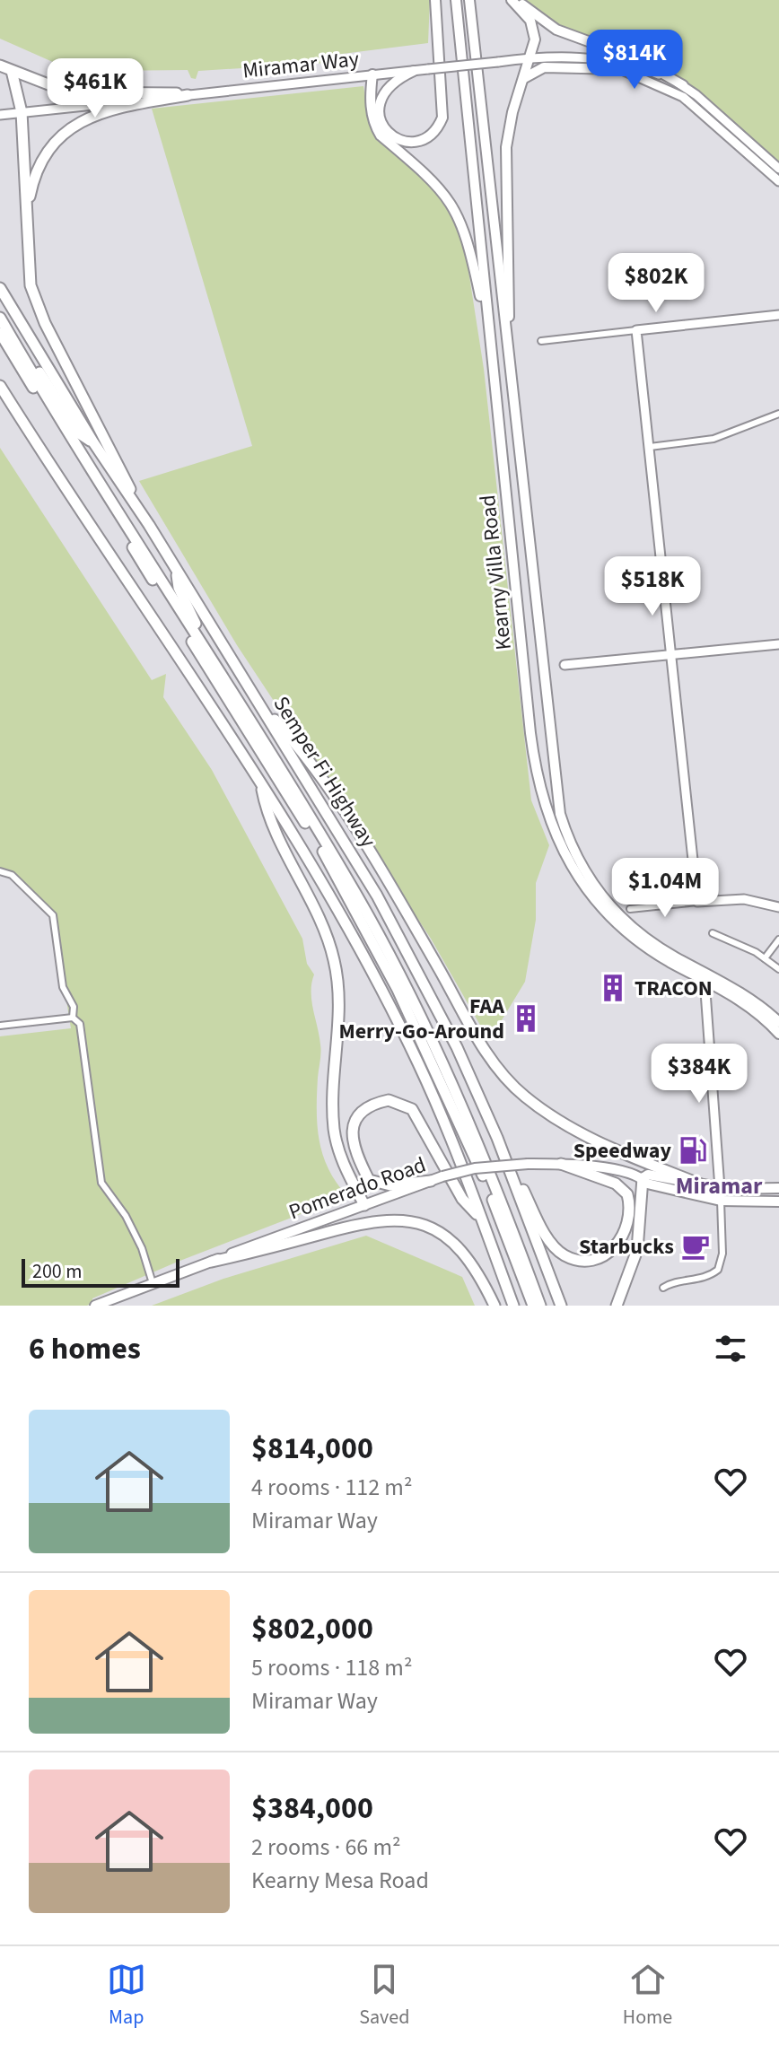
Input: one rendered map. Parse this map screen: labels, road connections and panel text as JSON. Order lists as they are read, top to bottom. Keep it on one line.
{"streets":{"highway":["Semper Fi Highway"],"main road":["Kearny Villa Road","Pomerado Road"],"street":["Miramar Way"]},"districts":["Miramar"],"places":{"building":["TRACON","FAA Merry-Go-Around"],"fuel station":["Speedway"],"cafe":["Starbucks"]},"scale_bar":"200 m","page":{"price":["$814K","$461K","$802K","$518K","$1.04M","$384K"],"scale":"200 m","heading":"6 homes","list":[{"name":"$814,000","note":"4 rooms · 112 m² · Miramar Way"},{"name":"$802,000","note":"5 rooms · 118 m² · Miramar Way"},{"name":"$384,000","note":"2 rooms · 66 m² · Kearny Mesa Road"}],"tabs":["Map","Saved","Home"]}}
